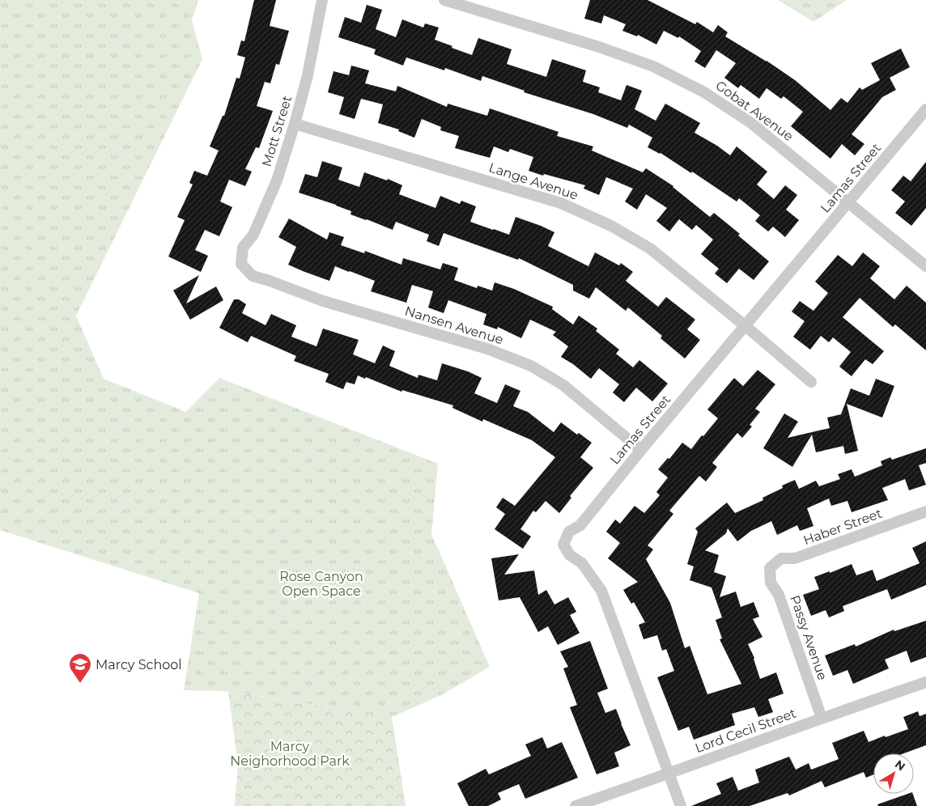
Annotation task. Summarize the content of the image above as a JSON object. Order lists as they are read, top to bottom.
{
  "streets": {
    "street": [
      "Gobat Avenue",
      "Mott Street",
      "Lamas Street",
      "Lange Avenue",
      "Nansen Avenue",
      "Haber Street",
      "Passy Avenue",
      "Lord Cecil Street"
    ]
  },
  "crossings": [
    ["Gobat Avenue", "Lamas Street"],
    ["Mott Street", "Lange Avenue"],
    ["Mott Street", "Nansen Avenue"],
    ["Lamas Street", "Lange Avenue"],
    ["Lamas Street", "Nansen Avenue"],
    ["Lamas Street", "Lord Cecil Street"],
    ["Haber Street", "Passy Avenue"],
    ["Passy Avenue", "Lord Cecil Street"]
  ],
  "parks": ["Rose Canyon Open Space", "Marcy Neighorhood Park"],
  "places": {
    "school or university": ["Marcy School"]
  },
  "north": "top right"
}
